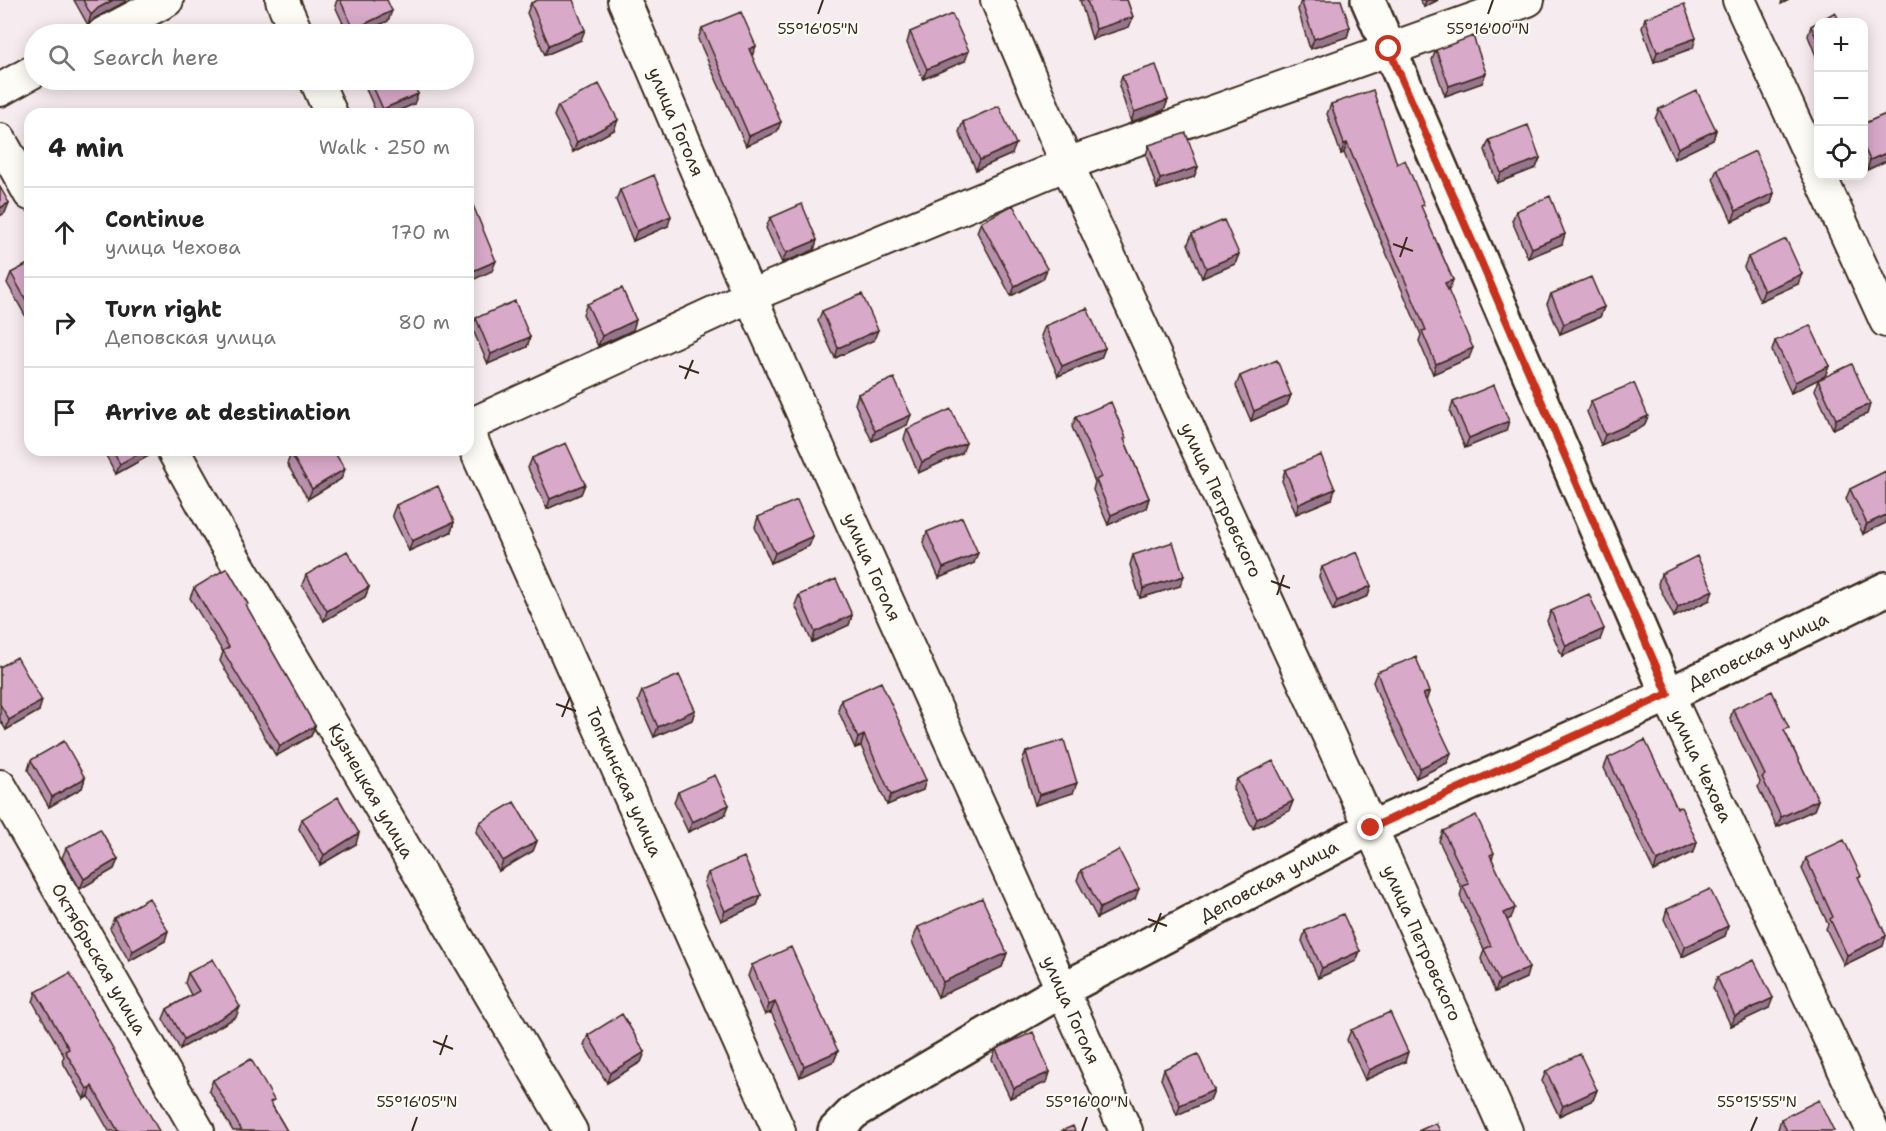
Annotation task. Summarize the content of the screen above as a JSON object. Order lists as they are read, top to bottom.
{
  "streets": {
    "street": [
      "улица Гоголя",
      "улица Петровского",
      "Деповская улица",
      "улица Чехова",
      "Топкинская улица",
      "Кузнецкая улица",
      "Октябрьская улица"
    ]
  },
  "crossings": [
    ["улица Гоголя", "Деповская улица"],
    ["улица Петровского", "Деповская улица"],
    ["Деповская улица", "улица Чехова"]
  ],
  "page": {
    "map_buttons": ["+", "−"],
    "search": "Search here",
    "heading": ["4 min", "Walk · 250 m"],
    "list": [
      ["Continue", "улица Чехова", "170 m"],
      ["Turn right", "Деповская улица", "80 m"],
      "Arrive at destination"
    ]
  },
  "coordinates": ["55°16'05\"N", "55°16'00\"N", "55°15'55\"N"]
}
